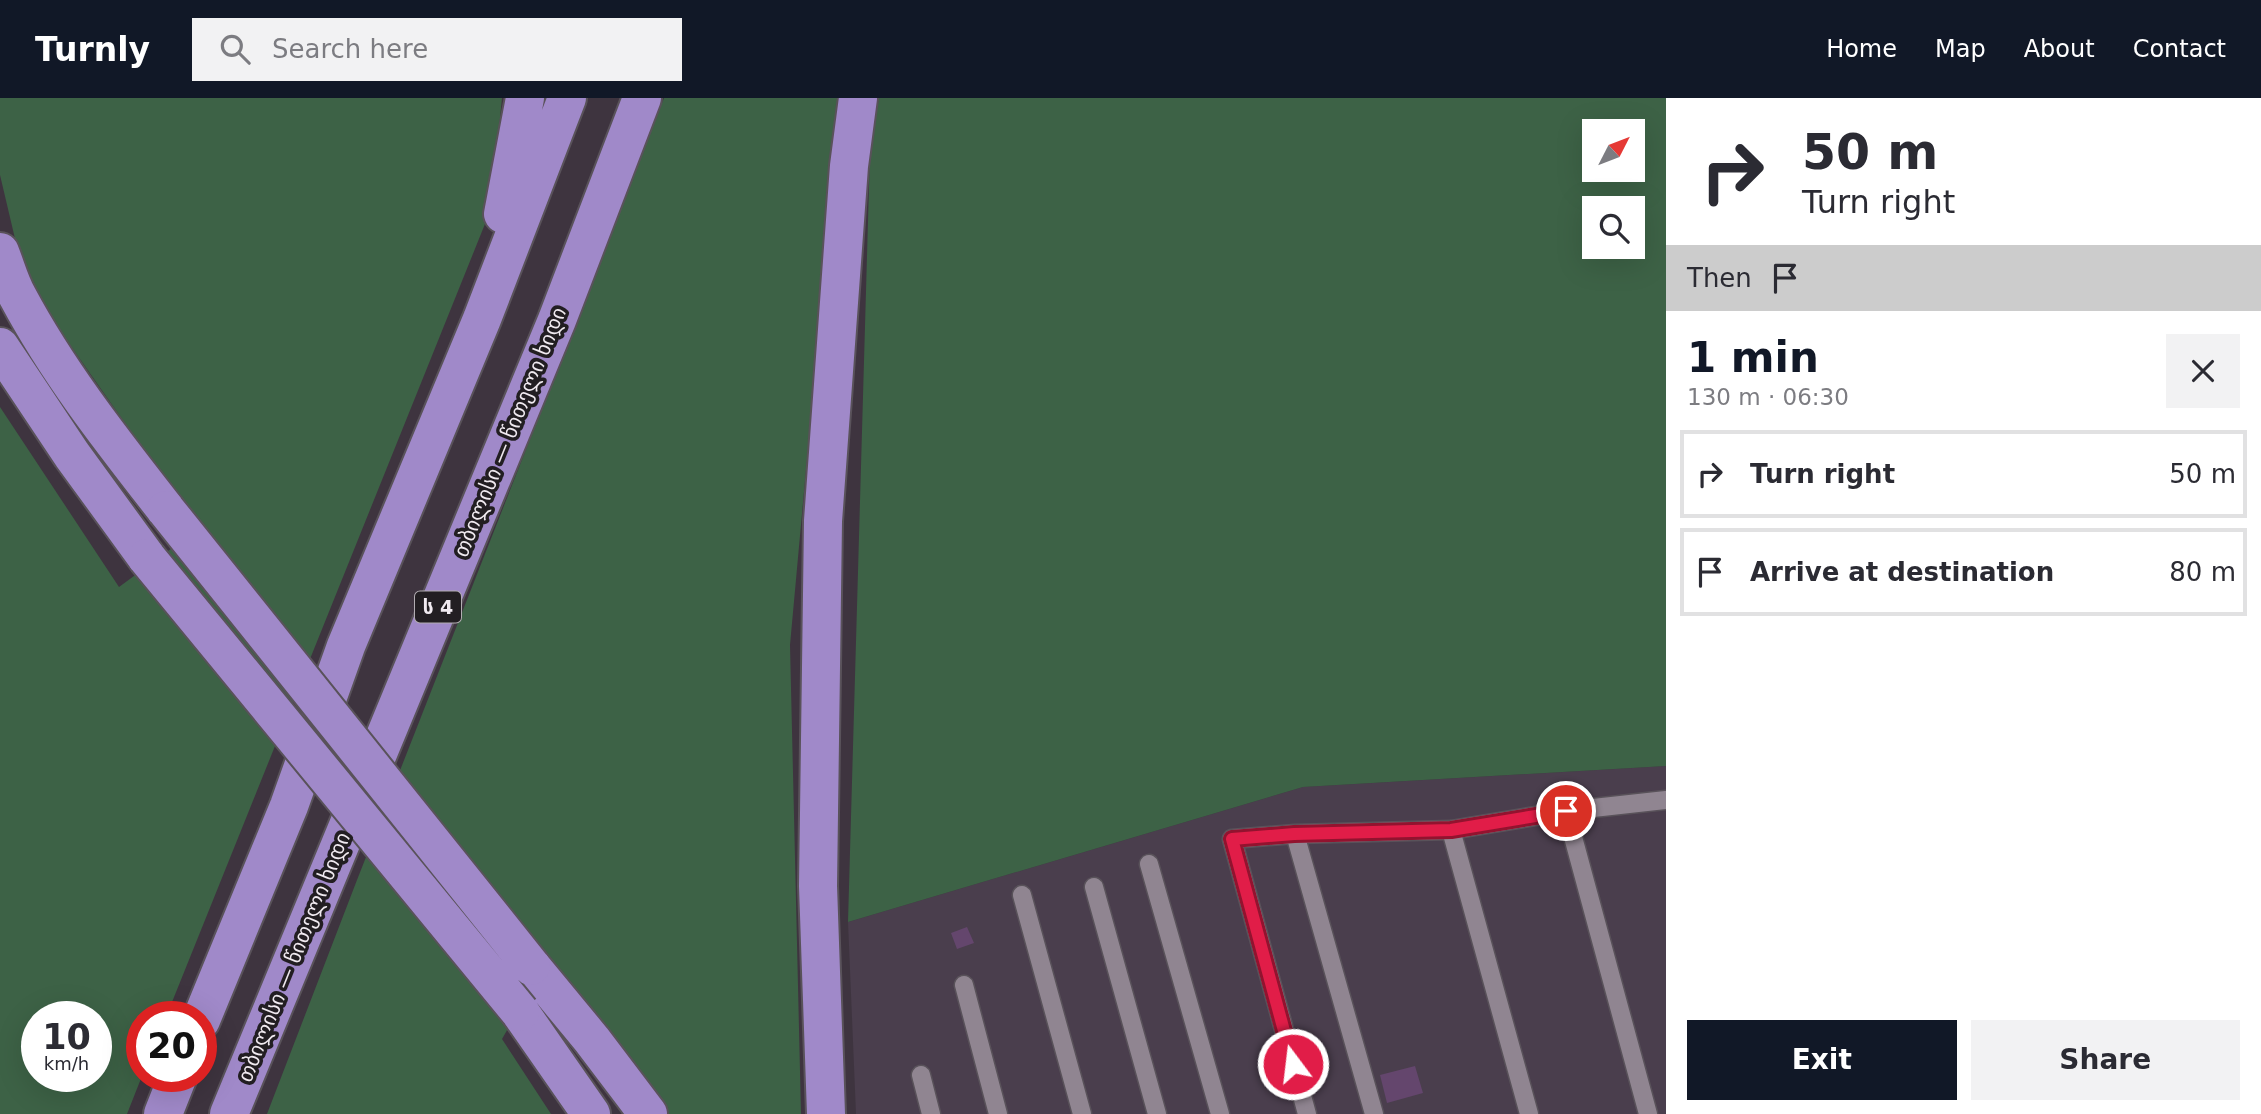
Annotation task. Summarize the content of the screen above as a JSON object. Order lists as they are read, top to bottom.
{
  "streets": {
    "highway": ["თბილისი — წითელი ხიდი", "ს 4"]
  },
  "north": "top right",
  "page": {
    "header": "Turnly",
    "search": "Search here",
    "nav": [
      "Home",
      "Map",
      "About",
      "Contact"
    ],
    "turn": ["50 m", "Turn right"],
    "then": "Then",
    "heading": ["1 min", "130 m · 06:30"],
    "list": [
      {
        "name": "Turn right",
        "value": "50 m"
      },
      {
        "name": "Arrive at destination",
        "value": "80 m"
      }
    ],
    "speed": "10 km/h",
    "limit": "20",
    "buttons": ["Exit", "Share"]
  }
}
